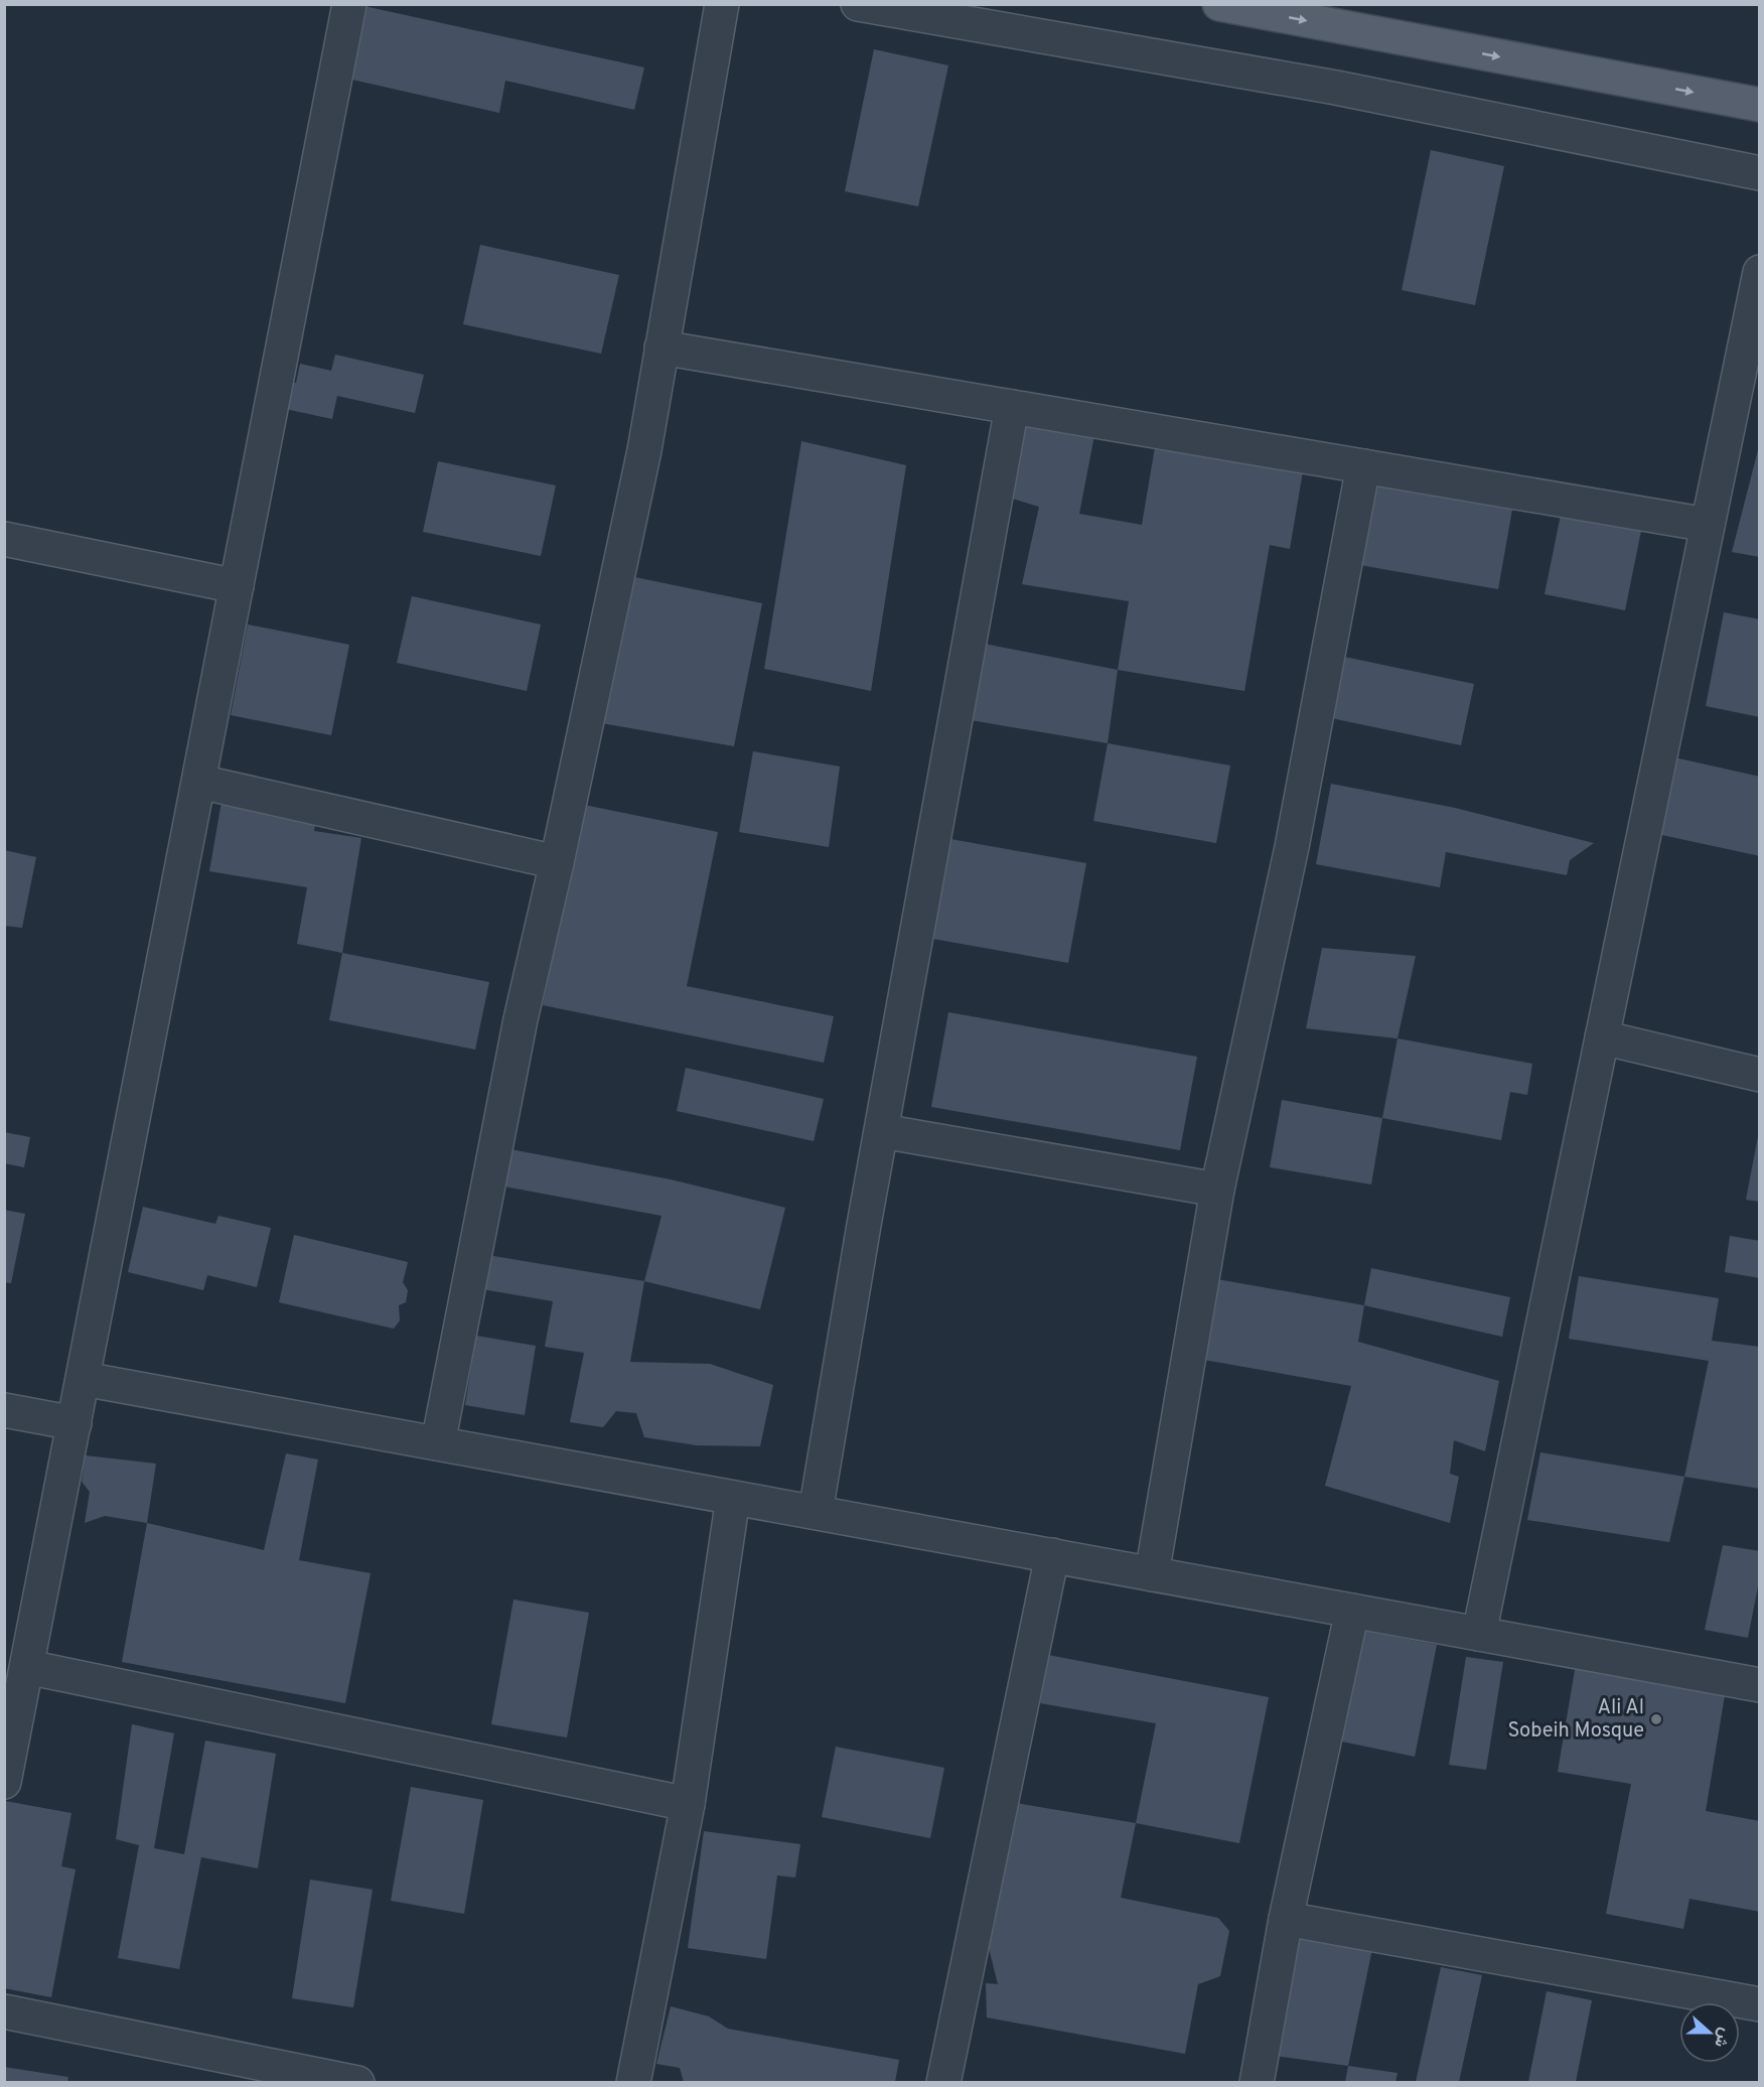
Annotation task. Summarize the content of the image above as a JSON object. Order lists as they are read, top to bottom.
{
  "places": ["Ali Al Sobeih Mosque"],
  "north": "right"
}
